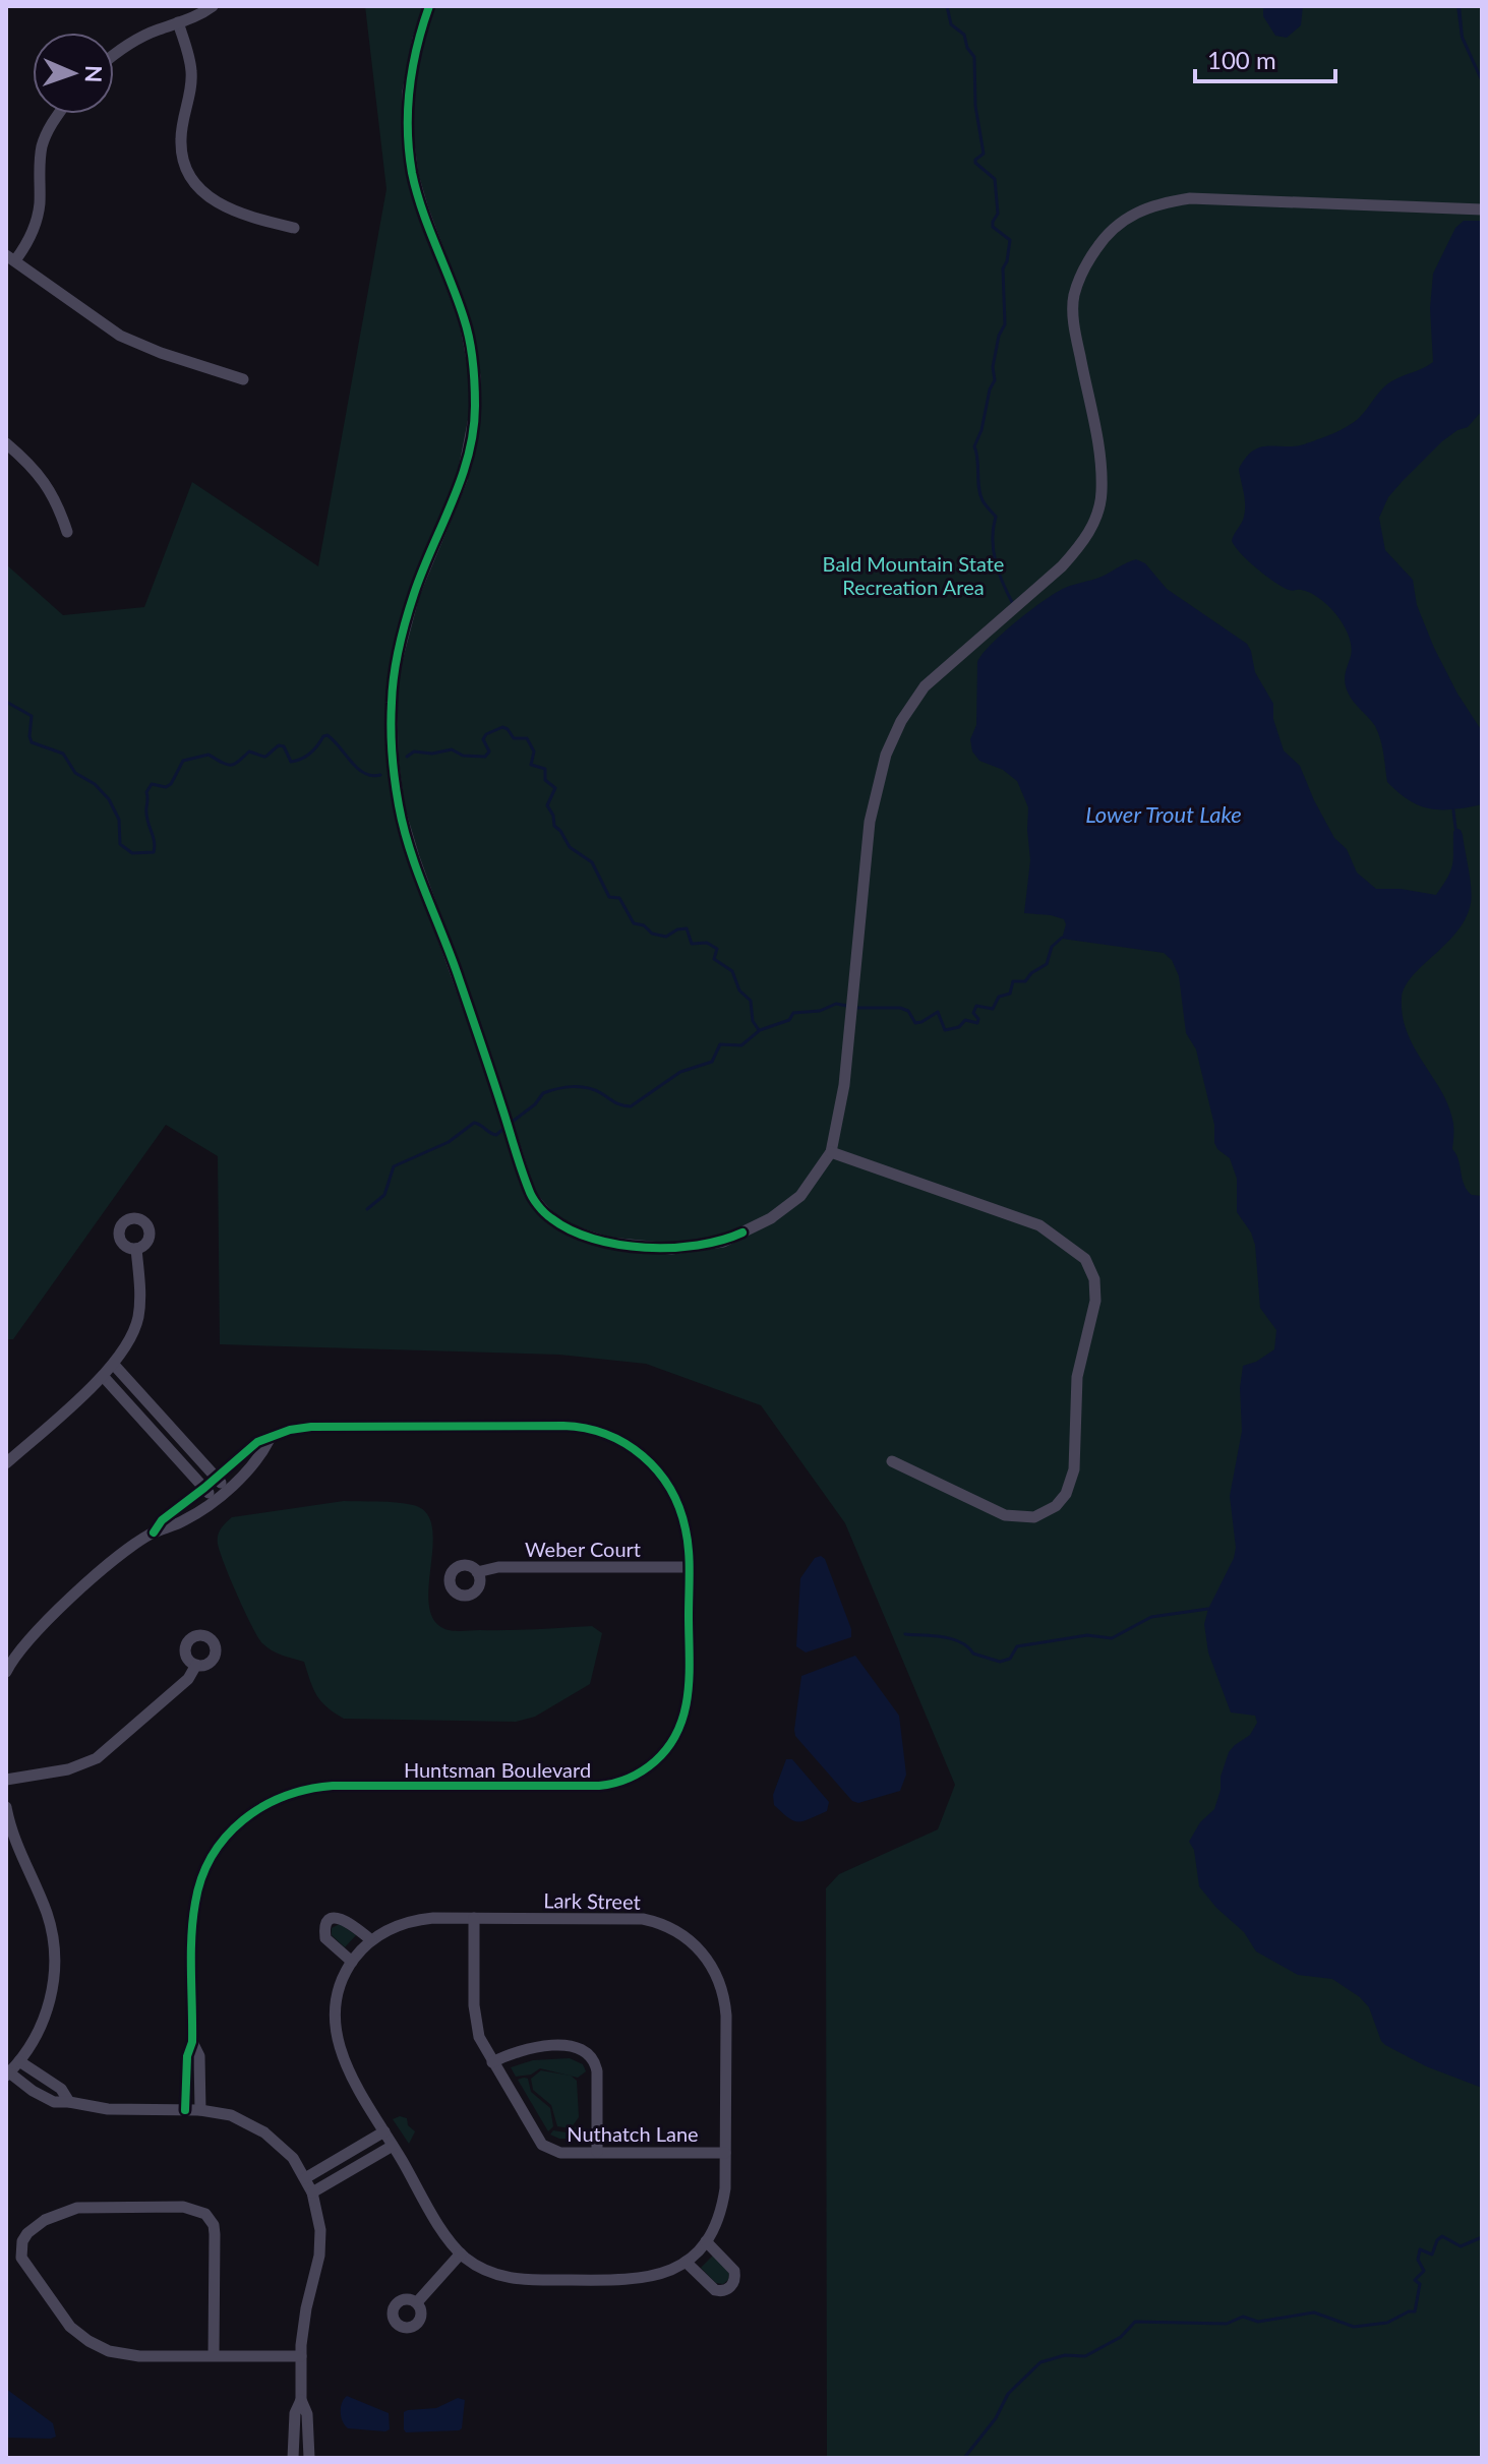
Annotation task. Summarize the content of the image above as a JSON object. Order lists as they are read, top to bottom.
{
  "streets": {
    "street": [
      "Weber Court",
      "Huntsman Boulevard",
      "Lark Street",
      "Nuthatch Lane"
    ]
  },
  "crossings": [
    ["Weber Court", "Huntsman Boulevard"],
    ["Lark Street", "Nuthatch Lane"]
  ],
  "water": ["Lower Trout Lake"],
  "parks": ["Bald Mountain State Recreation Area"],
  "scale_bar": "100 m",
  "north": "right"
}
